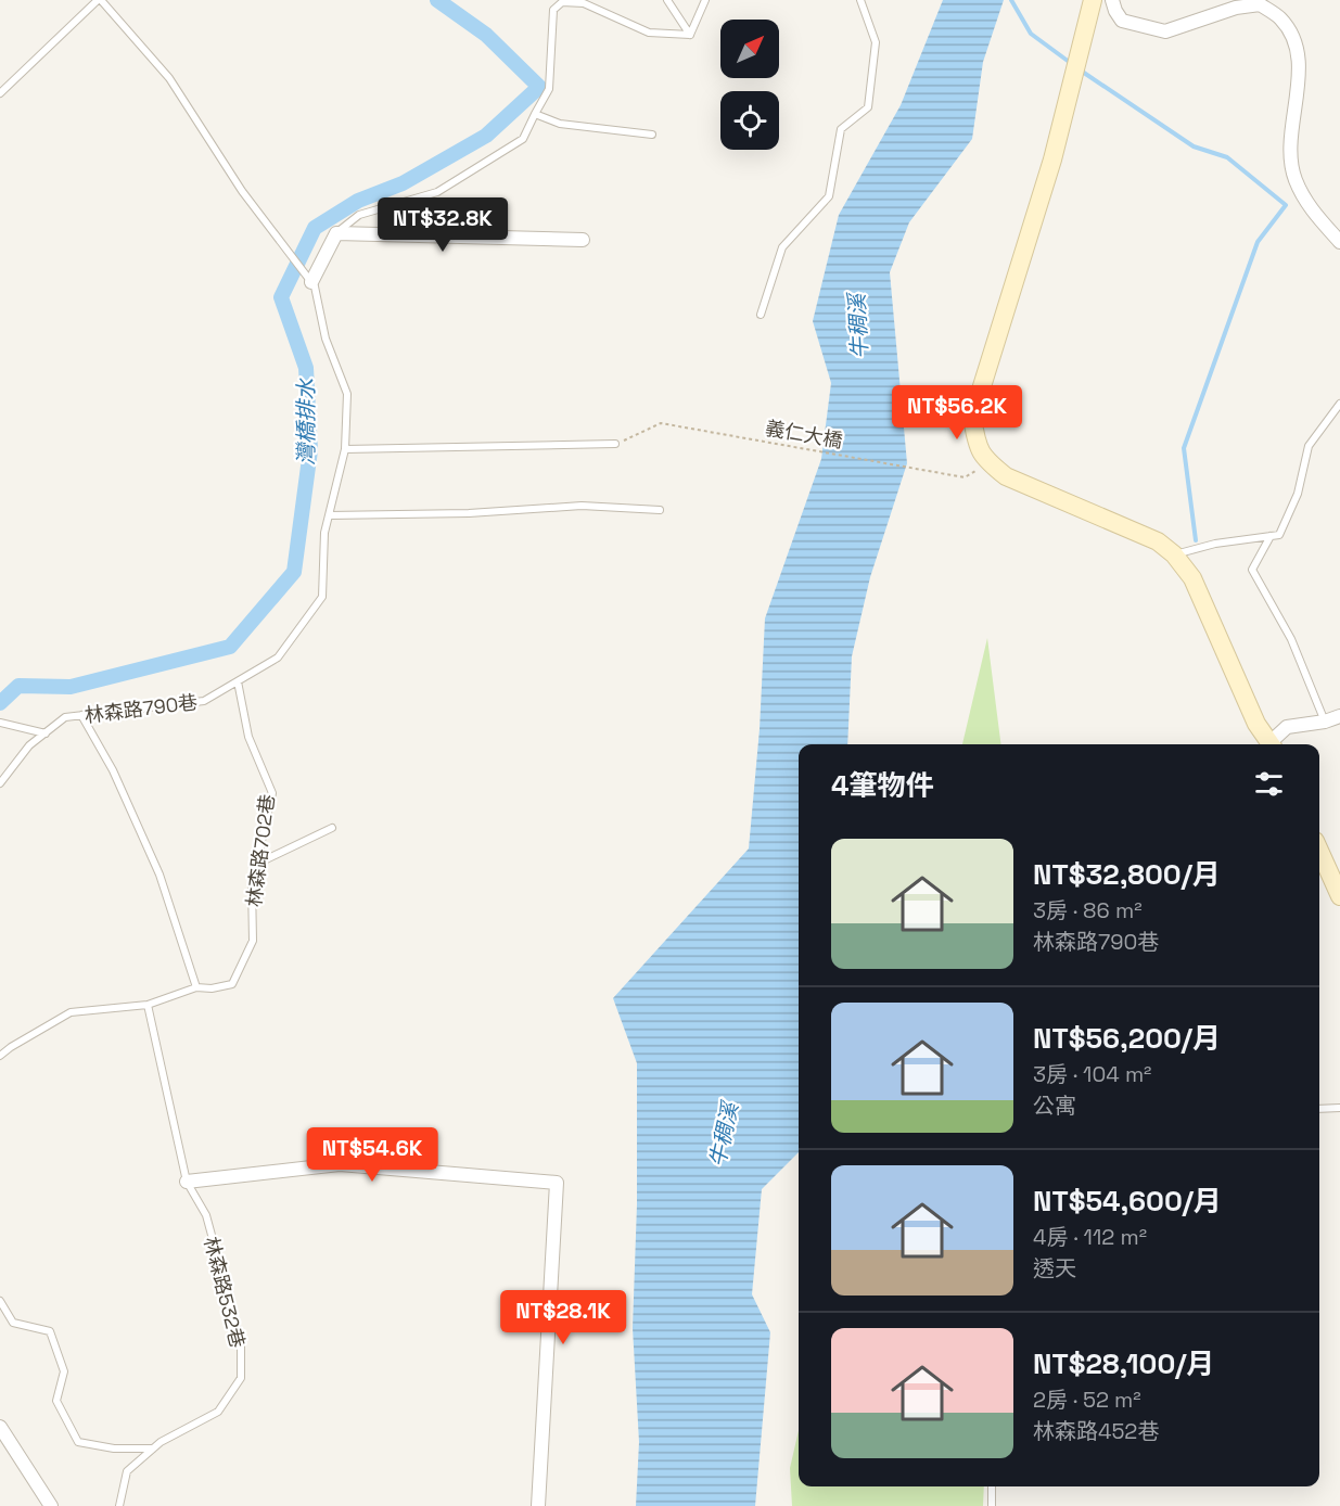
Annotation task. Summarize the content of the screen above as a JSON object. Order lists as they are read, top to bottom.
{
  "streets": {
    "lane": ["林森路790巷", "林森路702巷", "林森路532巷"],
    "path": ["義仁大橋"]
  },
  "crossings": [
    ["林森路790巷", "林森路702巷"]
  ],
  "water": ["牛稠溪", "灣橋排水"],
  "north": "top right",
  "page": {
    "price": [
      "NT$32.8K",
      "NT$56.2K",
      "NT$54.6K",
      "NT$28.1K"
    ],
    "heading": "4筆物件",
    "list": [
      {
        "name": "NT$32,800/月",
        "note": "3房 · 86 m² · 林森路790巷"
      },
      {
        "name": "NT$56,200/月",
        "note": "3房 · 104 m² · 公寓"
      },
      {
        "name": "NT$54,600/月",
        "note": "4房 · 112 m² · 透天"
      },
      {
        "name": "NT$28,100/月",
        "note": "2房 · 52 m² · 林森路452巷"
      }
    ]
  }
}
